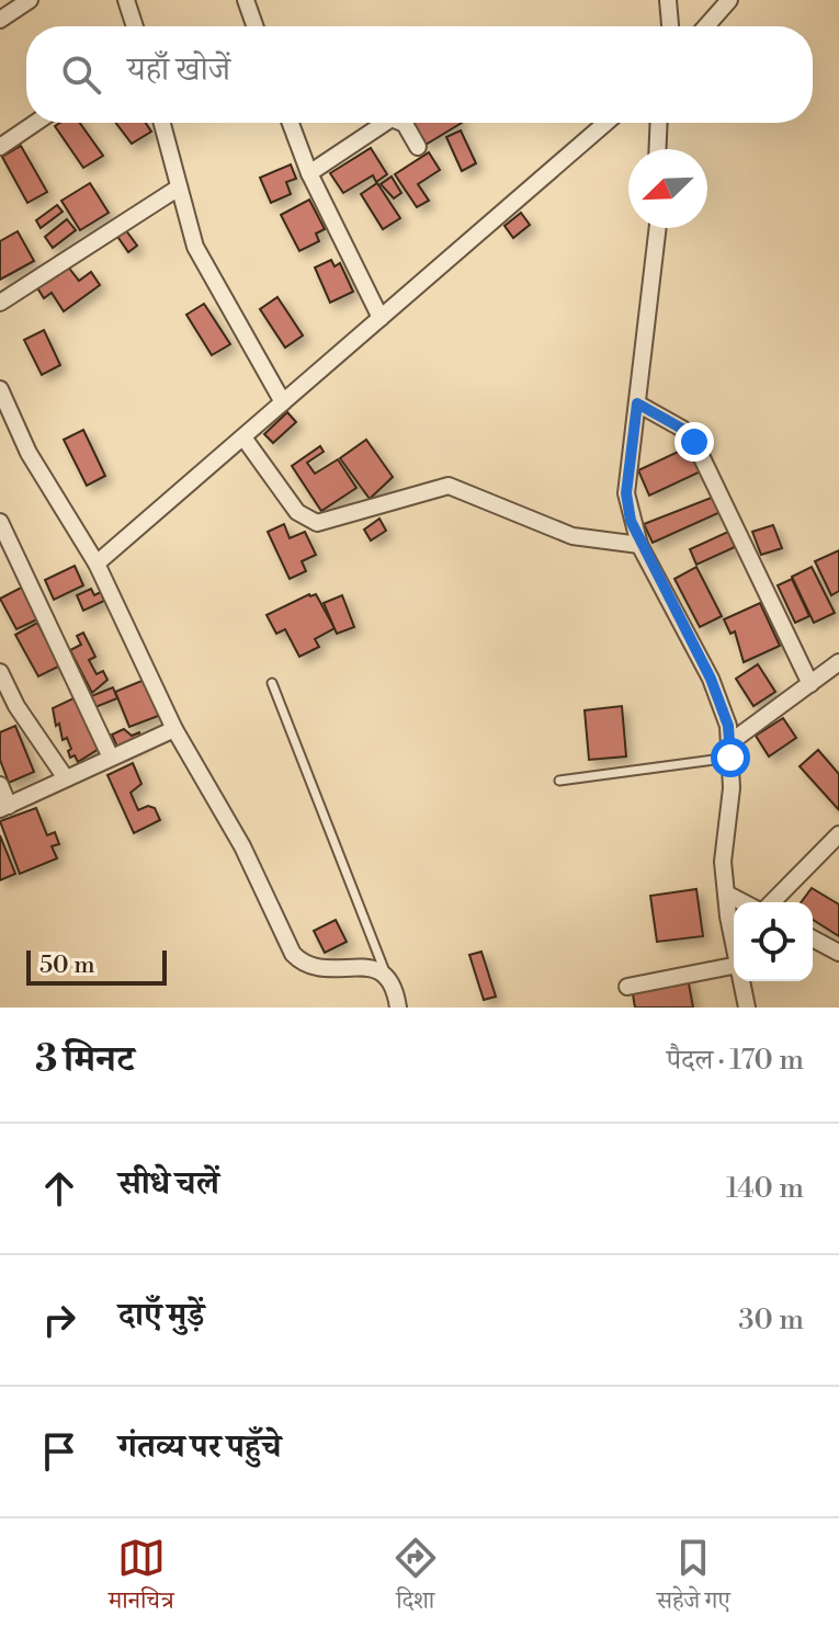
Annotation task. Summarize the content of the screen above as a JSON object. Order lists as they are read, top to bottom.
{
  "scale_bar": "50 m",
  "north": "bottom left",
  "page": {
    "search": "यहाँ खोजें",
    "scale": "50 m",
    "heading": ["3 मिनट", "पैदल · 170 m"],
    "list": [
      ["सीधे चलें", "140 m"],
      ["दाएँ मुड़ें", "30 m"],
      "गंतव्य पर पहुँचे"
    ],
    "nav": ["मानचित्र", "दिशा", "सहेजे गए"]
  }
}
